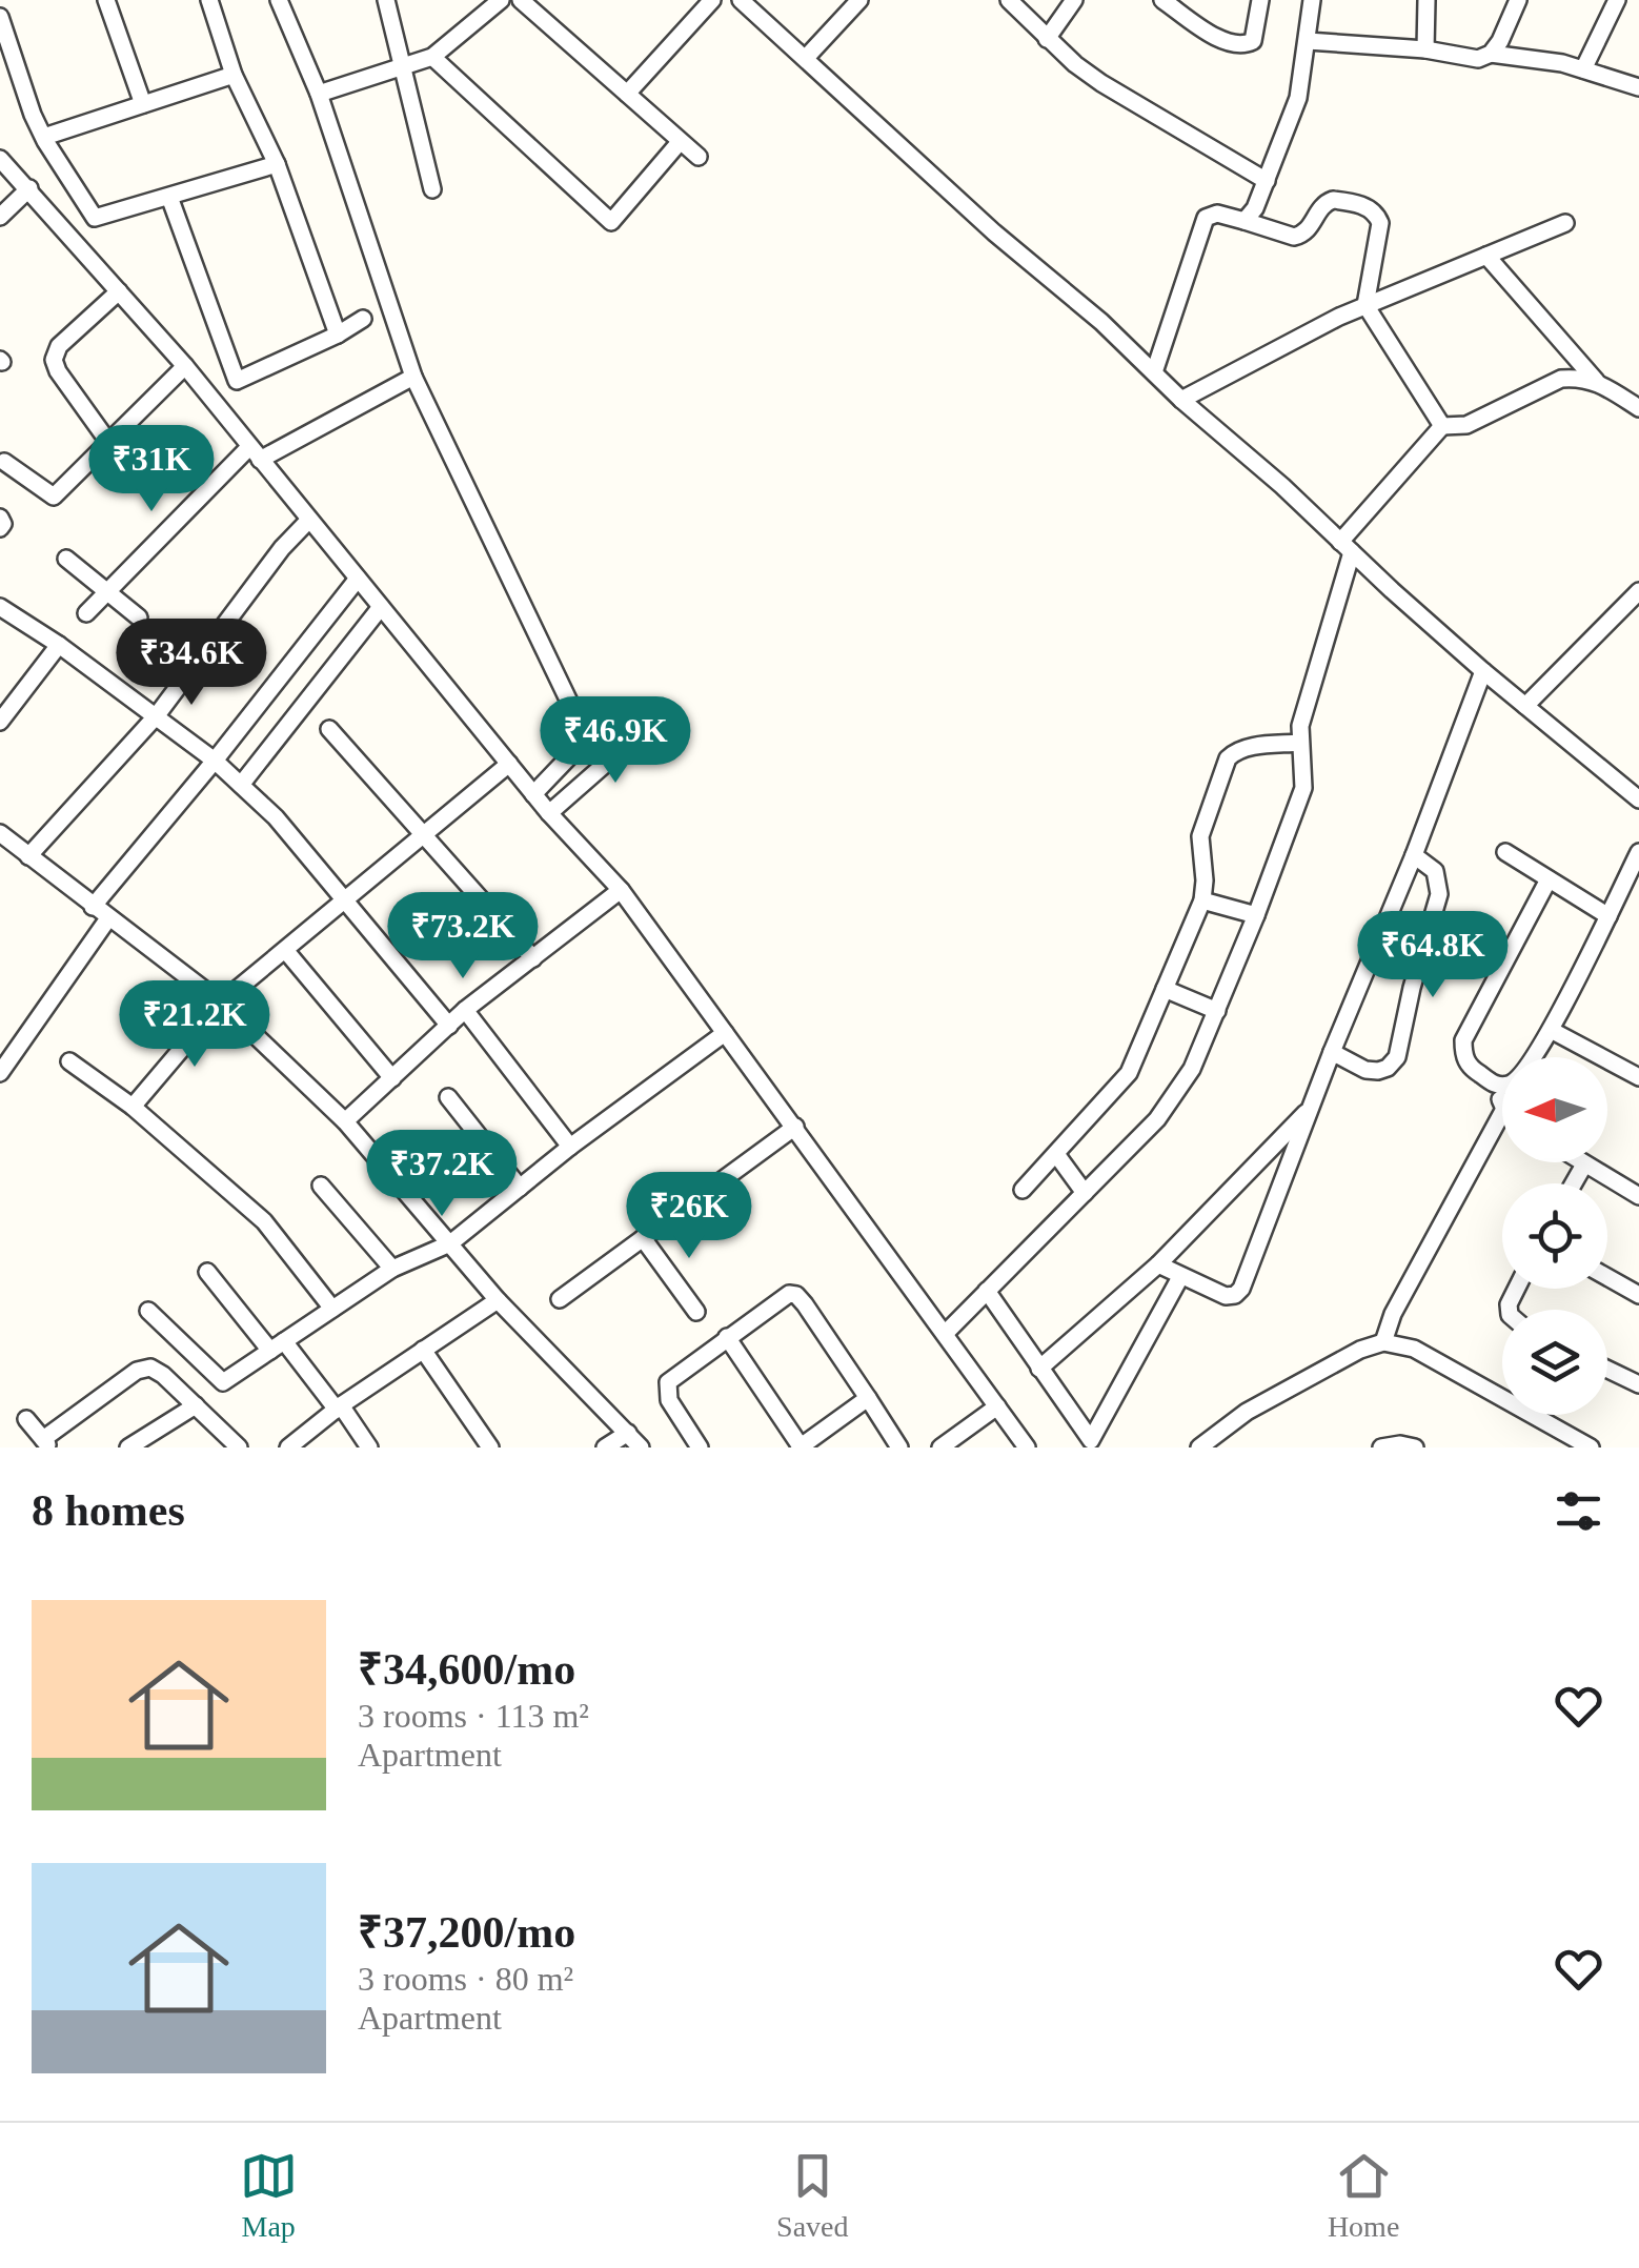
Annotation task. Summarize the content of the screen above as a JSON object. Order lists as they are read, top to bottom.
{
  "north": "left",
  "page": {
    "price": [
      "₹31K",
      "₹34.6K",
      "₹46.9K",
      "₹73.2K",
      "₹64.8K",
      "₹21.2K",
      "₹37.2K",
      "₹26K"
    ],
    "heading": "8 homes",
    "list": [
      {
        "name": "₹34,600/mo",
        "note": "3 rooms · 113 m² · Apartment"
      },
      {
        "name": "₹37,200/mo",
        "note": "3 rooms · 80 m² · Apartment"
      }
    ],
    "tabs": ["Map", "Saved", "Home"]
  }
}
